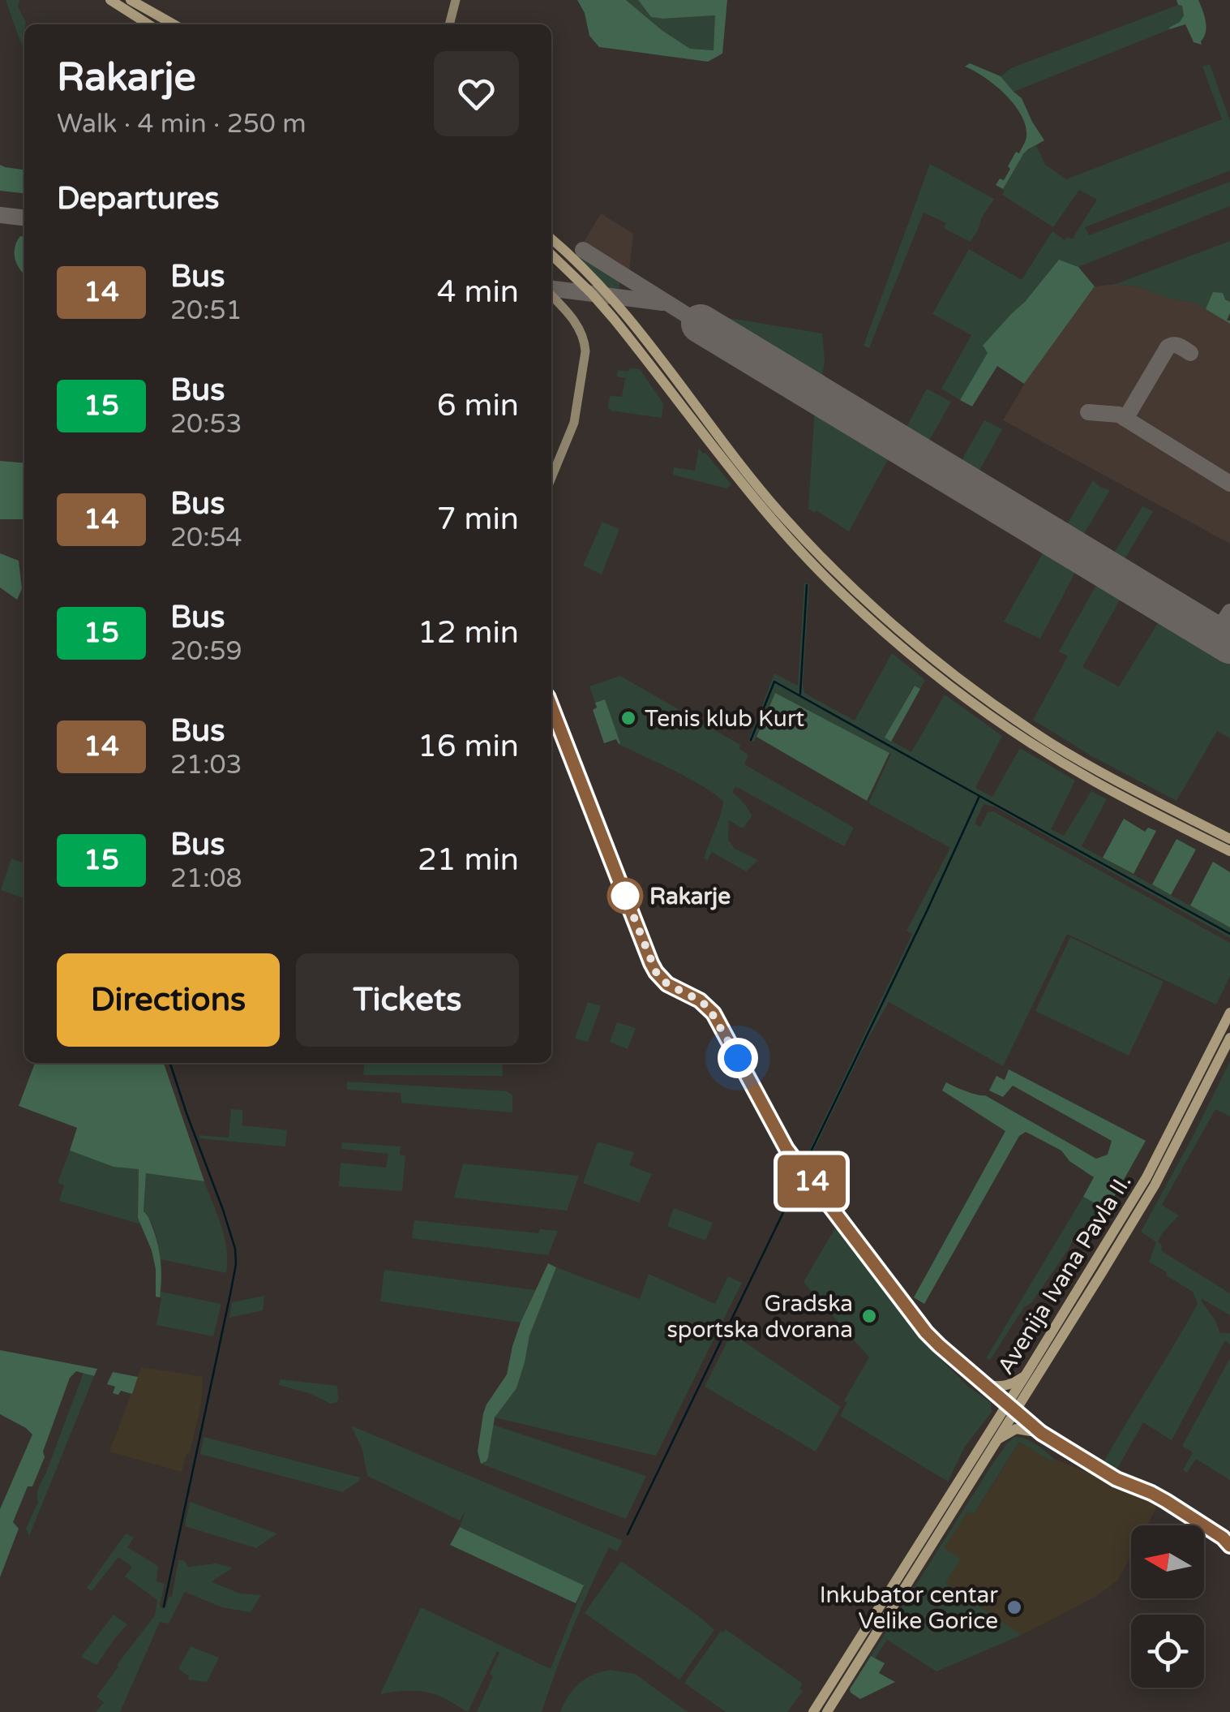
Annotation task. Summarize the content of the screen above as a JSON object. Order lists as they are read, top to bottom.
{
  "streets": {
    "main road": ["Avenija Ivana Pavla II."]
  },
  "places": [
    "Tenis klub Kurt",
    "Rakarje",
    "Gradska sportska dvorana",
    "Inkubator centar Velike Gorice"
  ],
  "lines": ["bus line 14"],
  "north": "left",
  "page": {
    "on_map": "14",
    "heading": [
      ["Rakarje", "Walk · 4 min · 250 m"],
      "Departures"
    ],
    "list": [
      {
        "mark": "14",
        "name": "Bus",
        "note": "20:51",
        "value": "4 min"
      },
      {
        "mark": "15",
        "name": "Bus",
        "note": "20:53",
        "value": "6 min"
      },
      {
        "mark": "14",
        "name": "Bus",
        "note": "20:54",
        "value": "7 min"
      },
      {
        "mark": "15",
        "name": "Bus",
        "note": "20:59",
        "value": "12 min"
      },
      {
        "mark": "14",
        "name": "Bus",
        "note": "21:03",
        "value": "16 min"
      },
      {
        "mark": "15",
        "name": "Bus",
        "note": "21:08",
        "value": "21 min"
      }
    ],
    "buttons": ["Directions", "Tickets"]
  }
}
